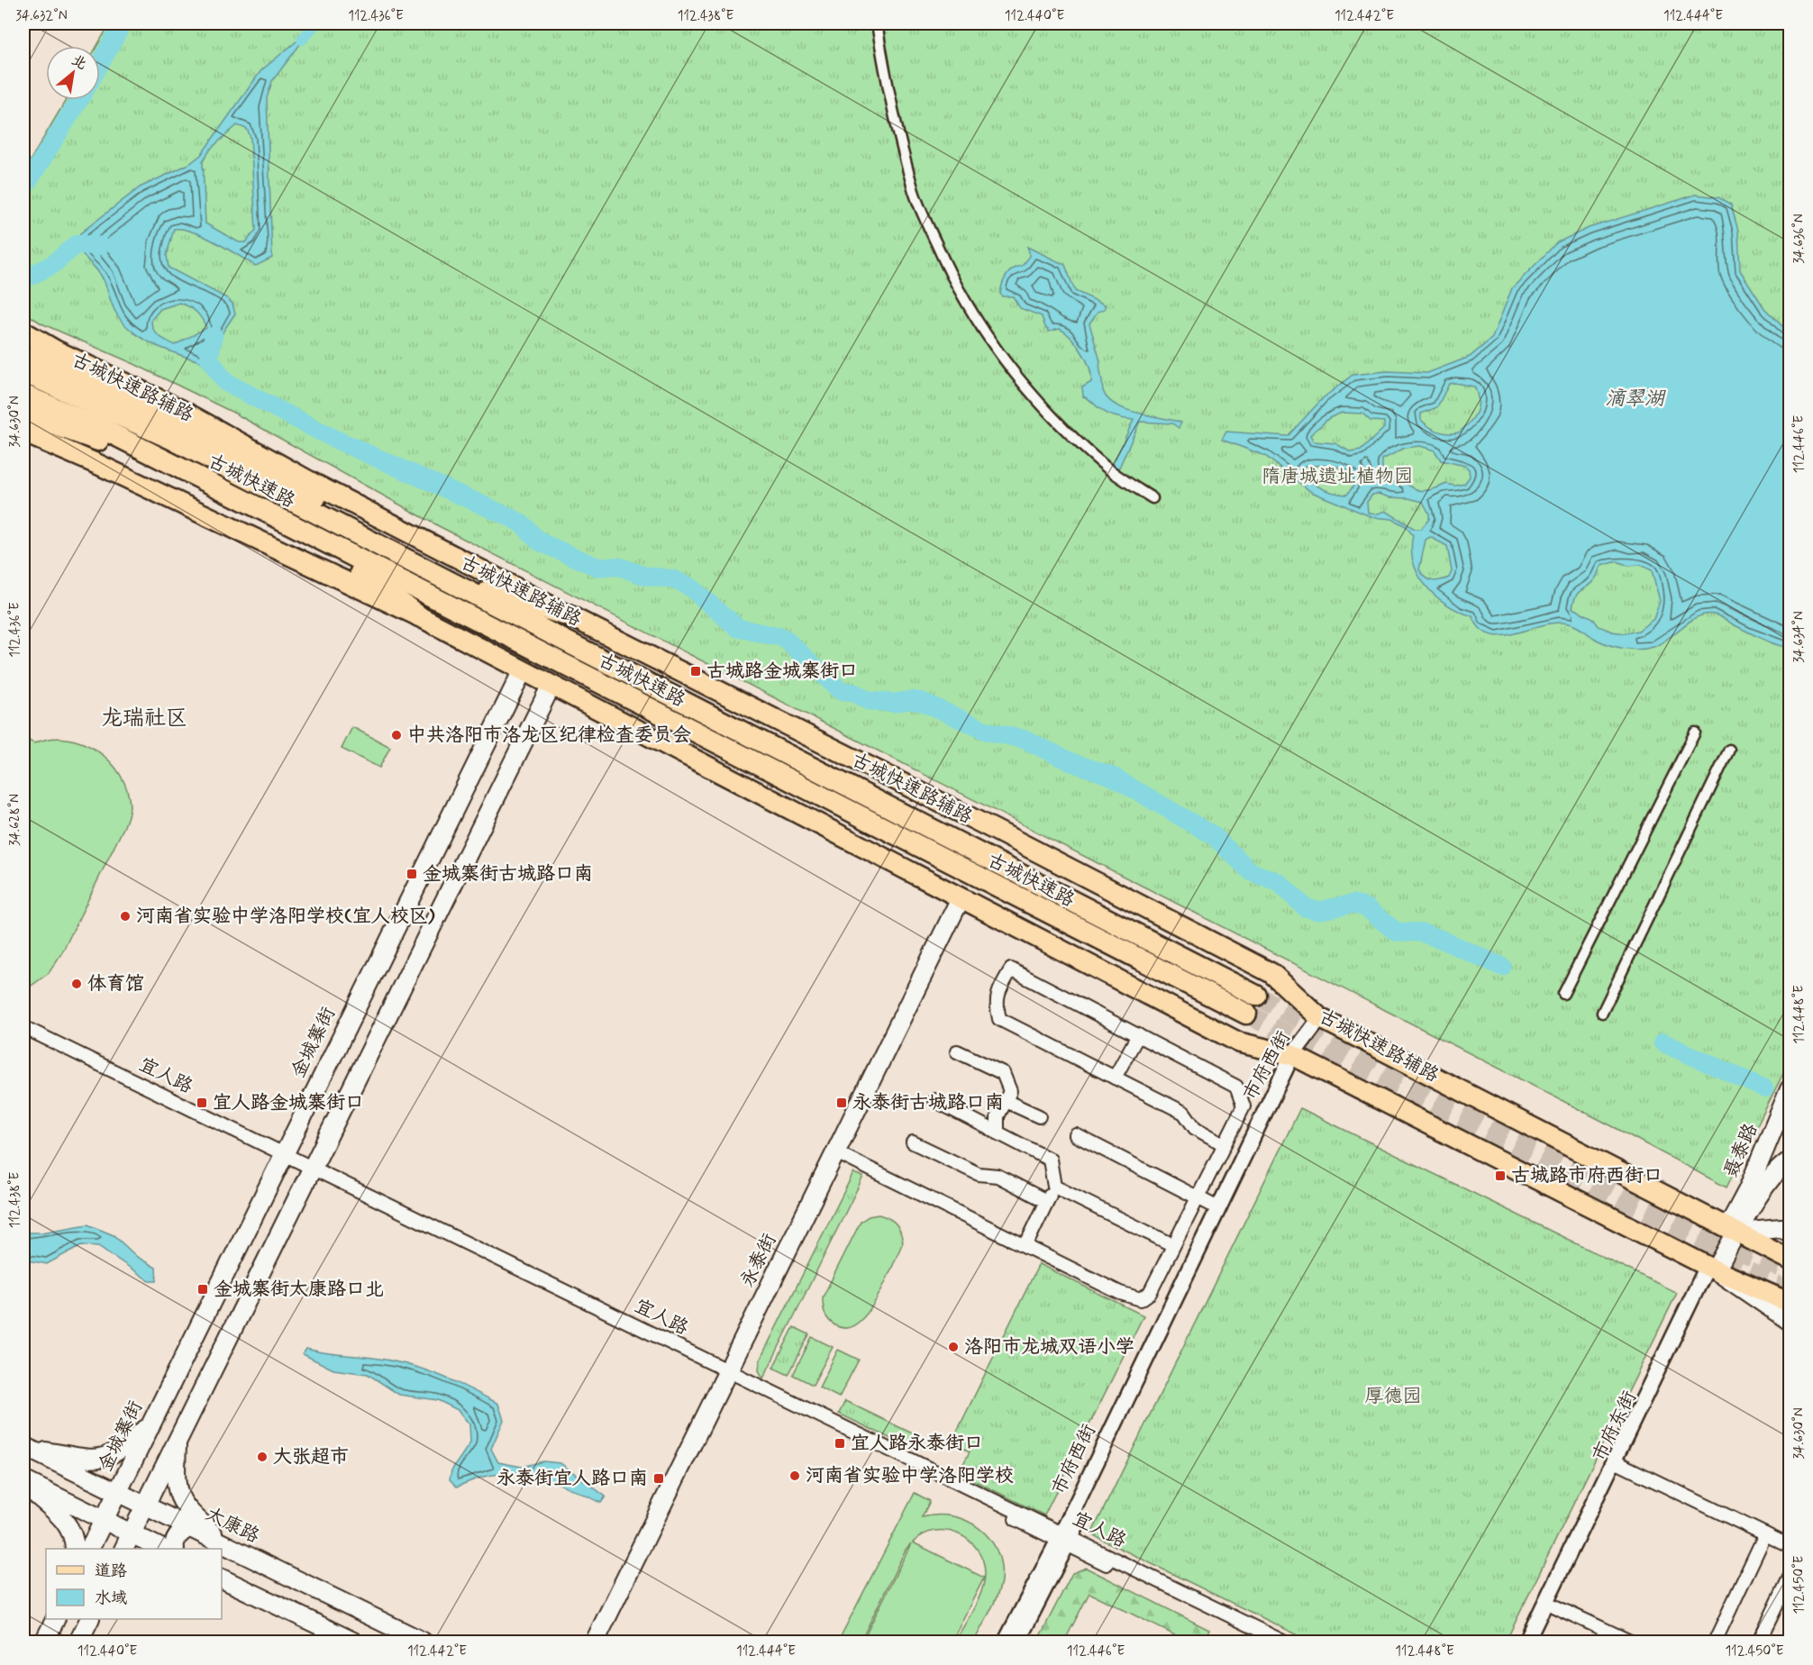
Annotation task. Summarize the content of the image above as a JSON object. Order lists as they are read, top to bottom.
{
  "streets": {
    "highway": ["古城快速路"],
    "main road": [
      "古城快速路辅路",
      "金城寨街",
      "聂泰路",
      "永泰街",
      "市府东街",
      "太康路"
    ],
    "street": ["市府西街", "宜人路"]
  },
  "crossings": [
    ["古城快速路辅路", "市府西街"],
    ["古城快速路辅路", "聂泰路"],
    ["古城快速路辅路", "市府东街"],
    ["金城寨街", "宜人路"],
    ["金城寨街", "太康路"],
    ["市府西街", "宜人路"],
    ["宜人路", "永泰街"],
    ["聂泰路", "市府东街"]
  ],
  "districts": ["龙瑞社区"],
  "water": ["滴翠湖"],
  "parks": ["隋唐城遗址植物园", "厚德园"],
  "places": {
    "transit": [
      "古城路金城寨街口",
      "金城寨街古城路口南",
      "宜人路金城寨街口",
      "永泰街古城路口南",
      "古城路市府西街口",
      "金城寨街太康路口北",
      "宜人路永泰街口",
      "永泰街宜人路口南"
    ],
    "other": [
      "中共洛阳市洛龙区纪律检查委员会",
      "河南省实验中学洛阳学校(宜人校区)",
      "体育馆",
      "洛阳市龙城双语小学",
      "大张超市",
      "河南省实验中学洛阳学校"
    ]
  },
  "legend": ["道路", "水域"],
  "north": "top right",
  "coordinates": [
    "34.632°N",
    "112.436°E",
    "112.438°E",
    "112.440°E",
    "112.442°E",
    "112.444°E",
    "34.636°N",
    "34.630°N",
    "112.446°E",
    "34.634°N",
    "34.628°N",
    "112.448°E",
    "112.450°E"
  ]
}
